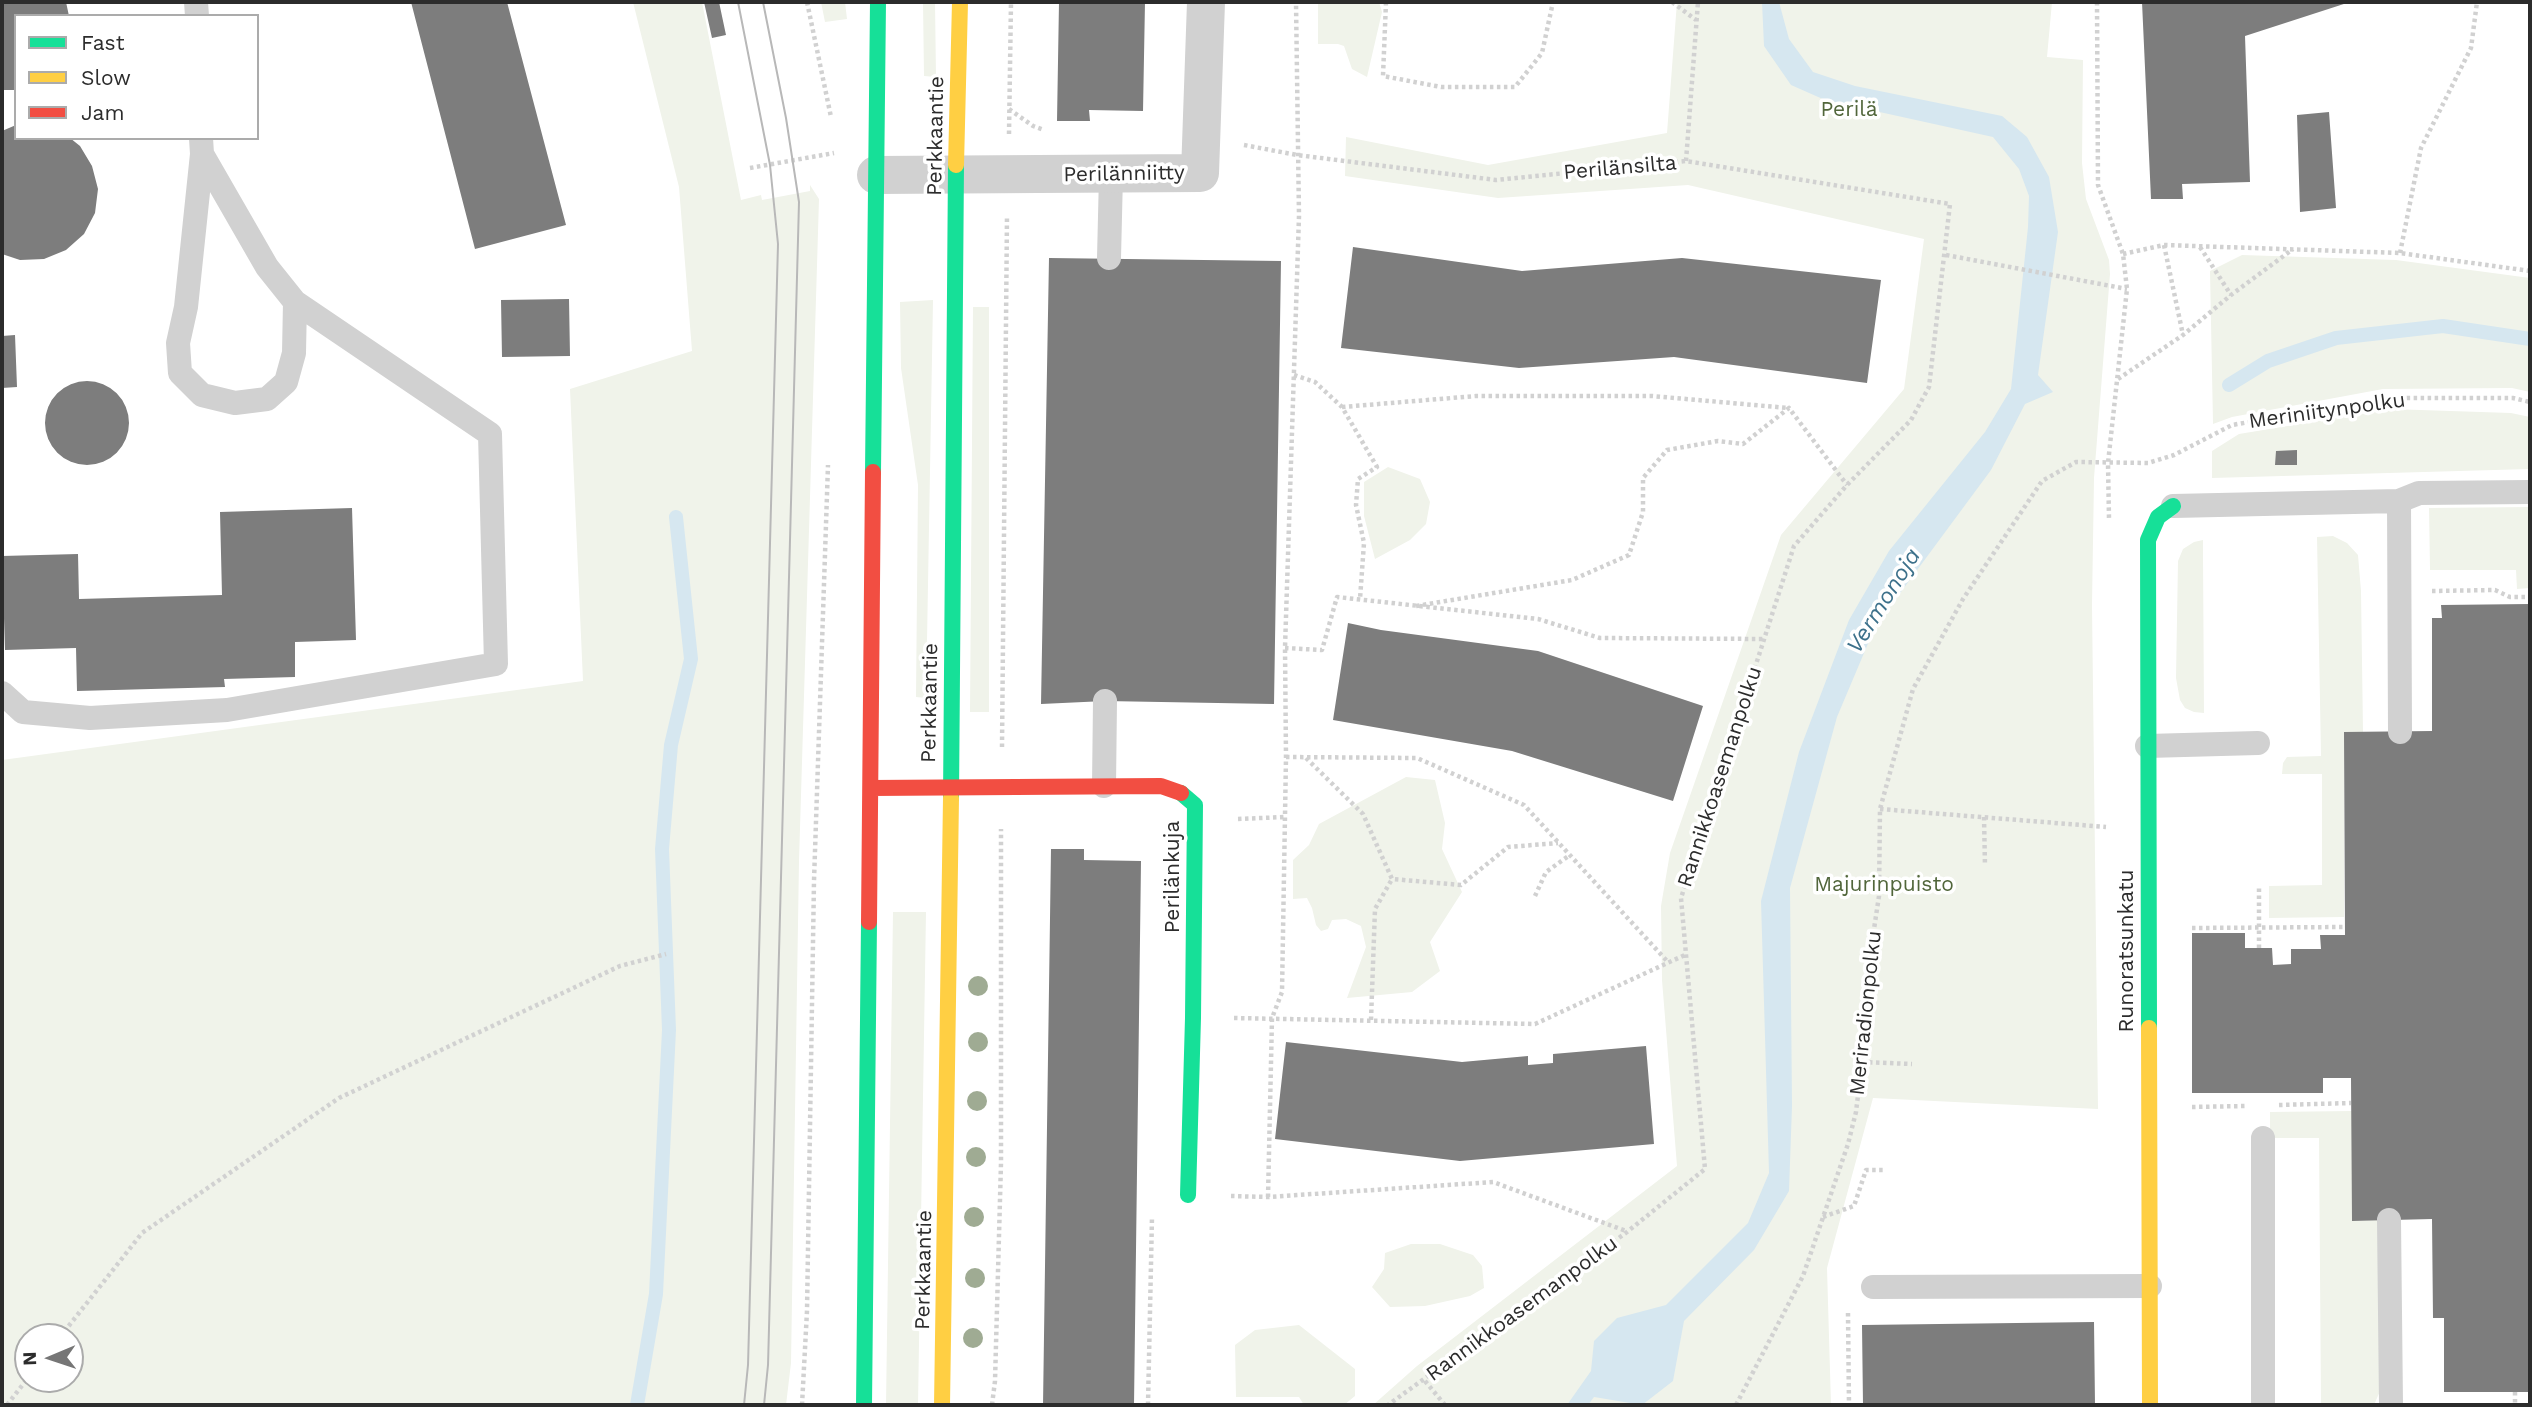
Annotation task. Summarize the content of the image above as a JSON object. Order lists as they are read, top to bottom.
{
  "streets": {
    "main road": ["Perkkaantie", "Perilänkuja", "Runoratsunkatu"],
    "street": ["Perilänniitty"],
    "path": [
      "Perilänsilta",
      "Meriniitynpolku",
      "Rannikkoasemanpolku",
      "Meriradionpolku"
    ]
  },
  "crossings": [
    ["Perkkaantie", "Perilänniitty"],
    ["Perkkaantie", "Perilänkuja"],
    ["Perilänsilta", "Perilänniitty"],
    ["Perilänsilta", "Rannikkoasemanpolku"],
    ["Meriniitynpolku", "Meriradionpolku"]
  ],
  "water": ["Vermonoja"],
  "parks": ["Perilä", "Majurinpuisto"],
  "legend": ["Fast", "Slow", "Jam"],
  "north": "left"
}
